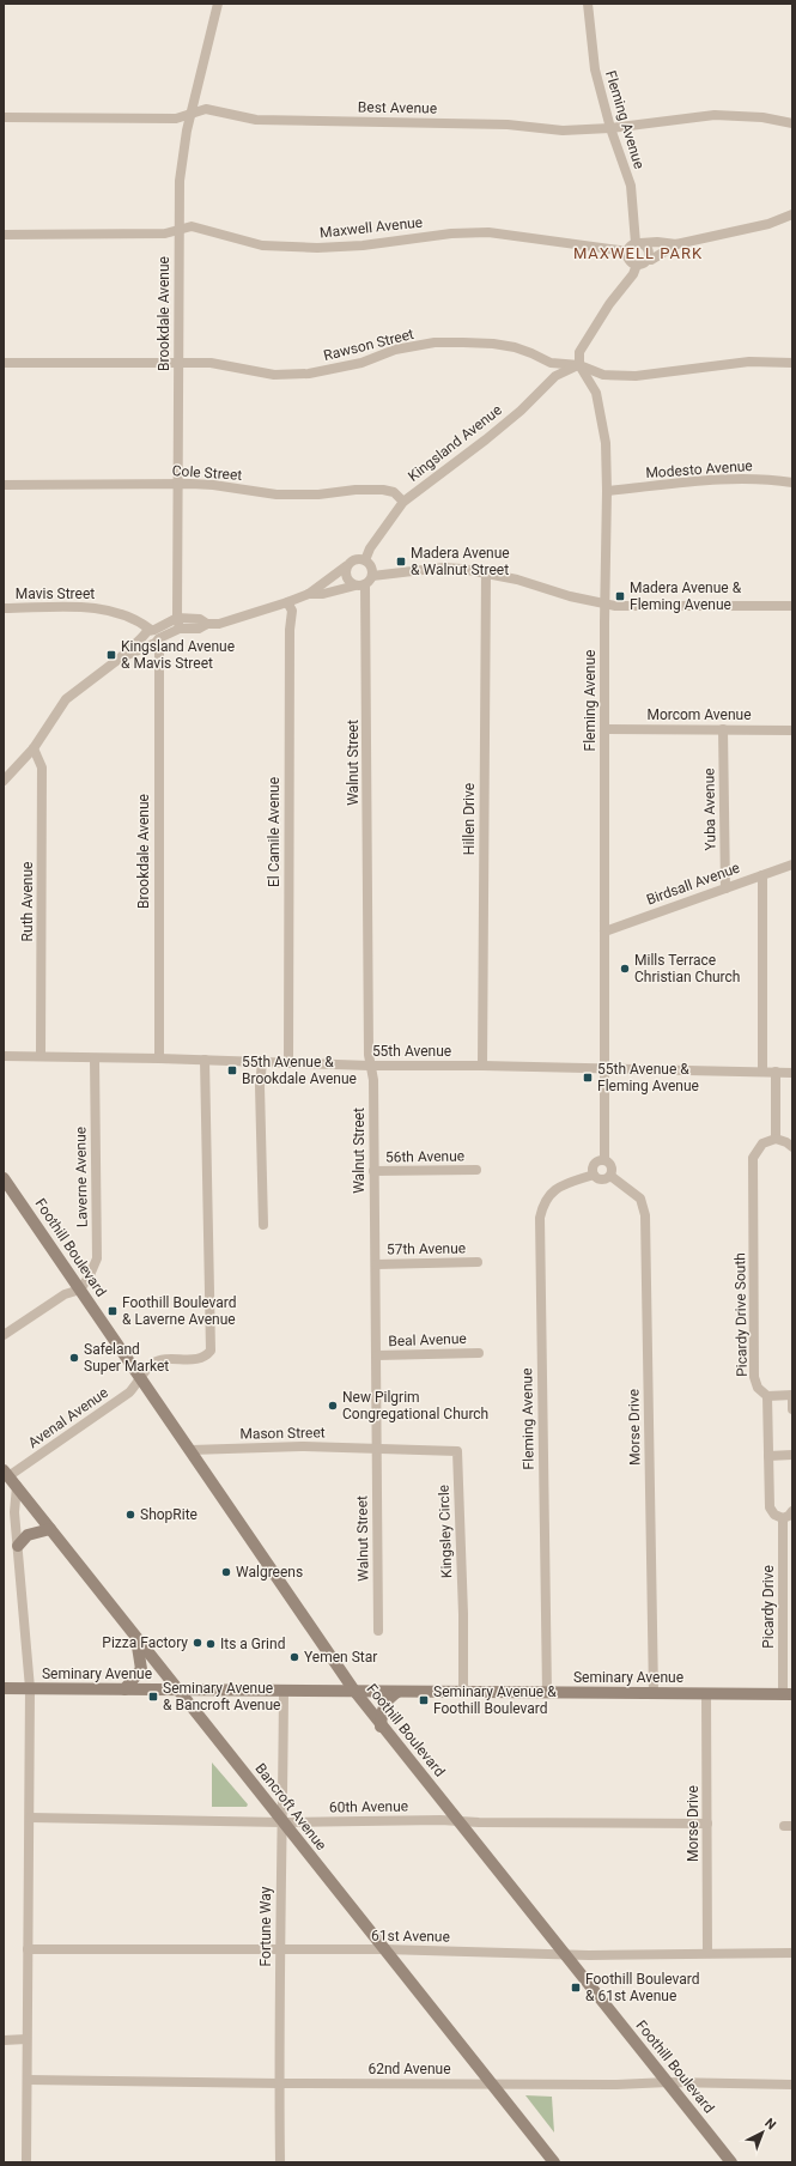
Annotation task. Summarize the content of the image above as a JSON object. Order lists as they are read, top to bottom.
{
  "streets": {
    "street": [
      "Best Avenue",
      "Fleming Avenue",
      "Maxwell Avenue",
      "Brookdale Avenue",
      "Rawson Street",
      "Kingsland Avenue",
      "Modesto Avenue",
      "Cole Street",
      "Mavis Street",
      "Morcom Avenue",
      "Walnut Street",
      "Yuba Avenue",
      "Hillen Drive",
      "El Camile Avenue",
      "Birdsall Avenue",
      "Ruth Avenue",
      "55th Avenue",
      "56th Avenue",
      "Laverne Avenue",
      "Foothill Boulevard",
      "57th Avenue",
      "Picardy Drive South",
      "Beal Avenue",
      "Avenal Avenue",
      "Morse Drive",
      "Mason Street",
      "Kingsley Circle",
      "Picardy Drive",
      "Seminary Avenue",
      "Bancroft Avenue",
      "60th Avenue",
      "Fortune Way",
      "61st Avenue",
      "62nd Avenue"
    ]
  },
  "crossings": [
    ["Best Avenue", "Fleming Avenue"],
    ["Best Avenue", "Brookdale Avenue"],
    ["Fleming Avenue", "Maxwell Avenue"],
    ["Fleming Avenue", "Rawson Street"],
    ["Fleming Avenue", "Kingsland Avenue"],
    ["Fleming Avenue", "Modesto Avenue"],
    ["Fleming Avenue", "Morcom Avenue"],
    ["Fleming Avenue", "Birdsall Avenue"],
    ["Fleming Avenue", "55th Avenue"],
    ["Fleming Avenue", "Morse Drive"],
    ["Fleming Avenue", "Seminary Avenue"],
    ["Maxwell Avenue", "Brookdale Avenue"],
    ["Brookdale Avenue", "Rawson Street"],
    ["Brookdale Avenue", "Cole Street"],
    ["Brookdale Avenue", "Mavis Street"],
    ["Brookdale Avenue", "55th Avenue"],
    ["Rawson Street", "Kingsland Avenue"],
    ["Kingsland Avenue", "Cole Street"],
    ["Kingsland Avenue", "Walnut Street"],
    ["Morcom Avenue", "Yuba Avenue"],
    ["Walnut Street", "55th Avenue"],
    ["Walnut Street", "56th Avenue"],
    ["Walnut Street", "57th Avenue"],
    ["Walnut Street", "Beal Avenue"],
    ["Walnut Street", "Mason Street"],
    ["Walnut Street", "Kingsley Circle"],
    ["Yuba Avenue", "Birdsall Avenue"],
    ["Hillen Drive", "55th Avenue"],
    ["El Camile Avenue", "55th Avenue"],
    ["Ruth Avenue", "55th Avenue"],
    ["55th Avenue", "Laverne Avenue"],
    ["Laverne Avenue", "Foothill Boulevard"],
    ["Foothill Boulevard", "Avenal Avenue"],
    ["Foothill Boulevard", "Mason Street"],
    ["Foothill Boulevard", "Seminary Avenue"],
    ["Foothill Boulevard", "60th Avenue"],
    ["Foothill Boulevard", "61st Avenue"],
    ["Foothill Boulevard", "62nd Avenue"],
    ["Avenal Avenue", "Bancroft Avenue"],
    ["Morse Drive", "Seminary Avenue"],
    ["Morse Drive", "60th Avenue"],
    ["Morse Drive", "61st Avenue"],
    ["Mason Street", "Kingsley Circle"],
    ["Kingsley Circle", "Seminary Avenue"],
    ["Picardy Drive", "Seminary Avenue"],
    ["Seminary Avenue", "Bancroft Avenue"],
    ["Seminary Avenue", "Fortune Way"],
    ["Bancroft Avenue", "60th Avenue"],
    ["Bancroft Avenue", "Fortune Way"],
    ["Bancroft Avenue", "61st Avenue"],
    ["Bancroft Avenue", "62nd Avenue"],
    ["60th Avenue", "Fortune Way"],
    ["Fortune Way", "61st Avenue"],
    ["Fortune Way", "62nd Avenue"]
  ],
  "districts": ["MAXWELL PARK"],
  "places": {
    "transit": [
      "Madera Avenue & Walnut Street",
      "Madera Avenue & Fleming Avenue",
      "Kingsland Avenue & Mavis Street",
      "55th Avenue & Brookdale Avenue",
      "55th Avenue & Fleming Avenue",
      "Foothill Boulevard & Laverne Avenue",
      "Seminary Avenue & Bancroft Avenue",
      "Seminary Avenue & Foothill Boulevard",
      "Foothill Boulevard & 61st Avenue"
    ],
    "other": [
      "Mills Terrace Christian Church",
      "Safeland Super Market",
      "New Pilgrim Congregational Church",
      "ShopRite",
      "Walgreens",
      "Pizza Factory",
      "Its a Grind",
      "Yemen Star"
    ]
  },
  "north": "top right"
}
